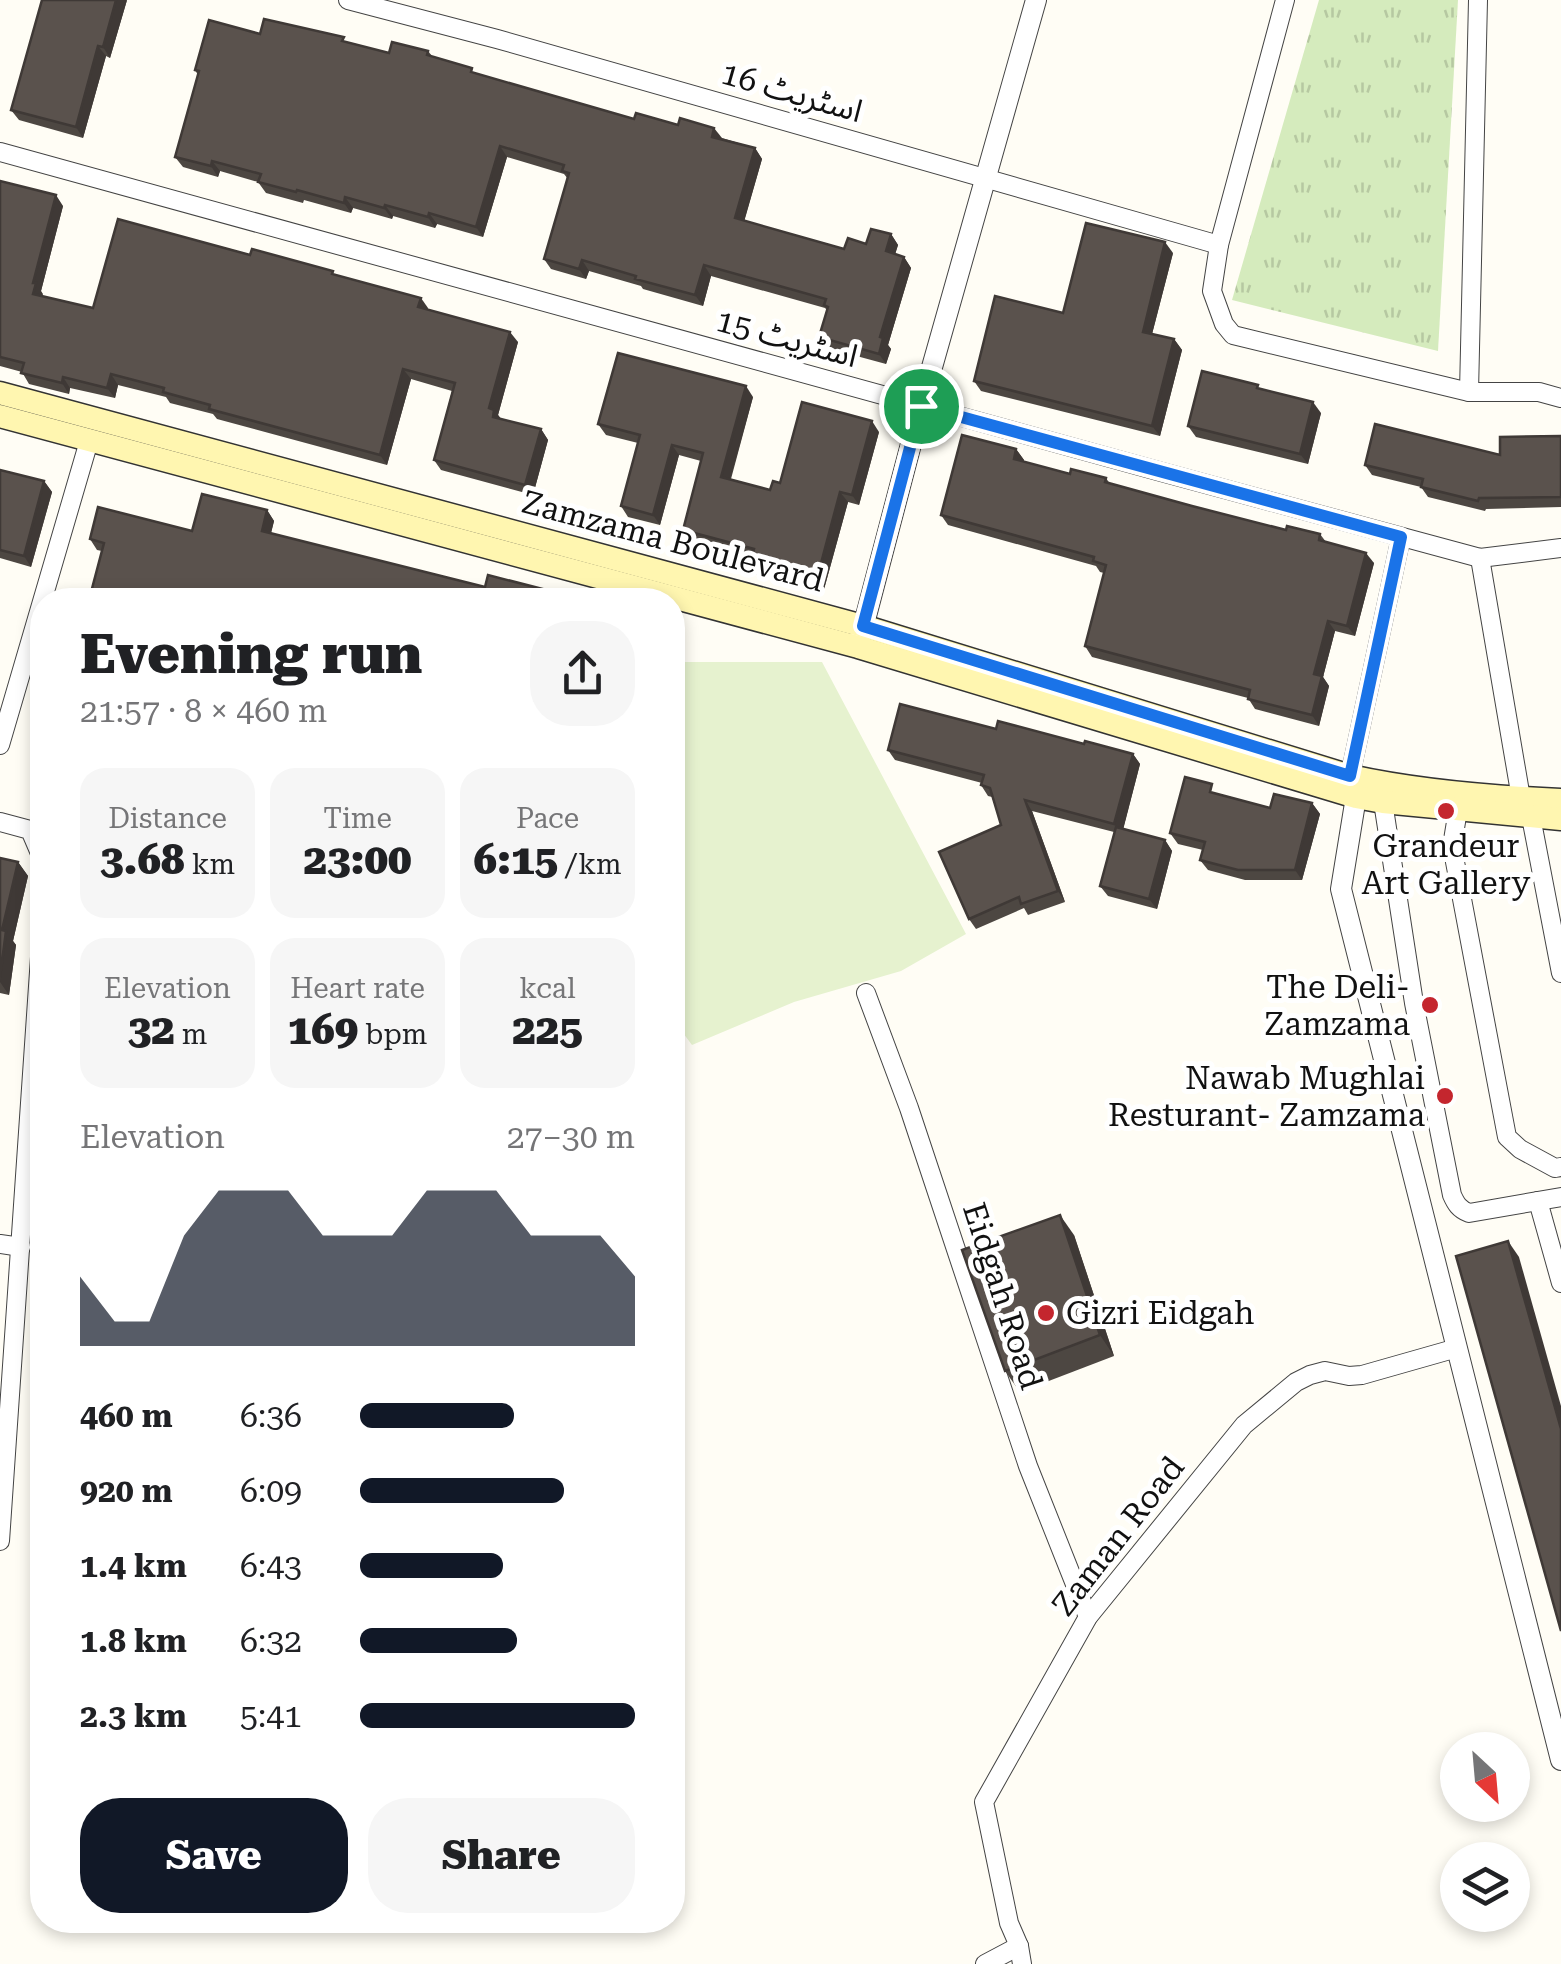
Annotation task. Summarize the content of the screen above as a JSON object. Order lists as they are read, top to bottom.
{
  "streets": {
    "main road": ["Zamzama Boulevard"],
    "street": [
      "اسٹریٹ 16",
      "اسٹریٹ 15",
      "Eidgah Road",
      "Zaman Road"
    ]
  },
  "crossings": [
    ["Eidgah Road", "Zaman Road"]
  ],
  "places": [
    "Grandeur Art Gallery",
    "The Deli- Zamzama",
    "Nawab Mughlai Resturant- Zamzama",
    "Gizri Eidgah"
  ],
  "north": "bottom right",
  "page": {
    "heading": ["Evening run", "21:57 · 8 × 460 m"],
    "stats": [
      ["Distance", "3.68 km"],
      ["Time", "23:00"],
      ["Pace", "6:15 /km"],
      ["Elevation", "32 m"],
      ["Heart rate", "169 bpm"],
      ["kcal", "225"]
    ],
    "chart": ["Elevation", "27–30 m"],
    "list": [
      {
        "name": "460 m",
        "note": "6:36"
      },
      {
        "name": "920 m",
        "note": "6:09"
      },
      {
        "name": "1.4 km",
        "note": "6:43"
      },
      {
        "name": "1.8 km",
        "note": "6:32"
      },
      {
        "name": "2.3 km",
        "note": "5:41"
      }
    ],
    "buttons": ["Save", "Share"]
  }
}
